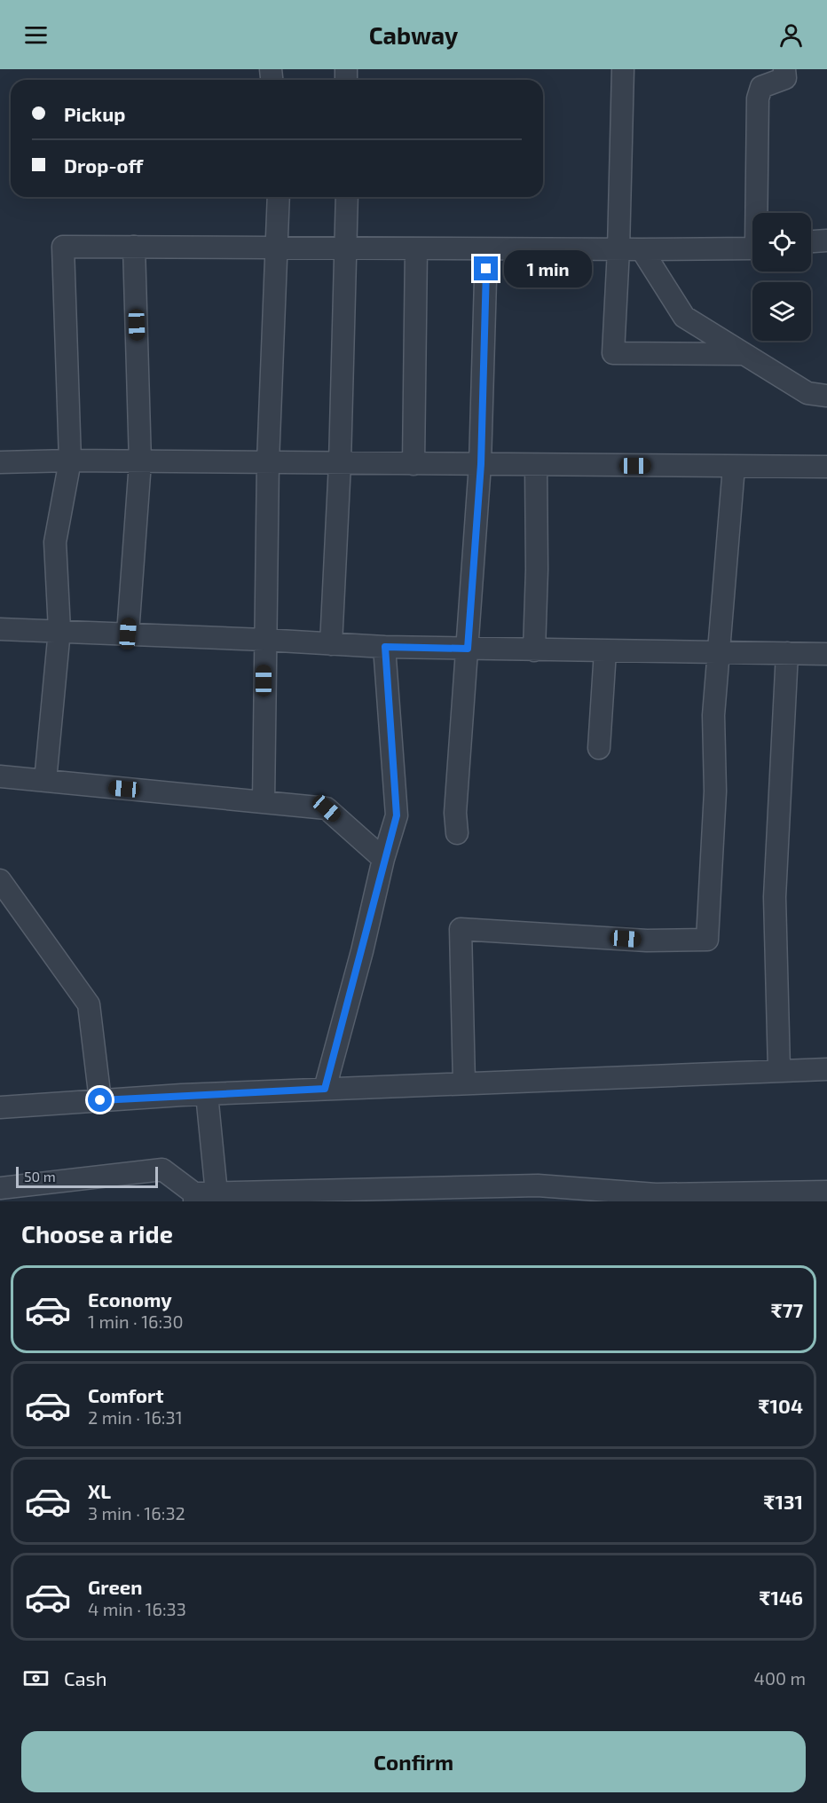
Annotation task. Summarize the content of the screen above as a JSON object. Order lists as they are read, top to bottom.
{
  "scale_bar": "50 m",
  "page": {
    "header": "Cabway",
    "banner": ["Pickup", "Drop-off"],
    "bubble": "1 min",
    "scale": "50 m",
    "heading": "Choose a ride",
    "list": [
      {
        "name": "Economy",
        "note": "1 min · 16:30",
        "value": "₹77"
      },
      {
        "name": "Comfort",
        "note": "2 min · 16:31",
        "value": "₹104"
      },
      {
        "name": "XL",
        "note": "3 min · 16:32",
        "value": "₹131"
      },
      {
        "name": "Green",
        "note": "4 min · 16:33",
        "value": "₹146"
      }
    ],
    "pay": ["Cash", "400 m"],
    "buttons": "Confirm"
  }
}
